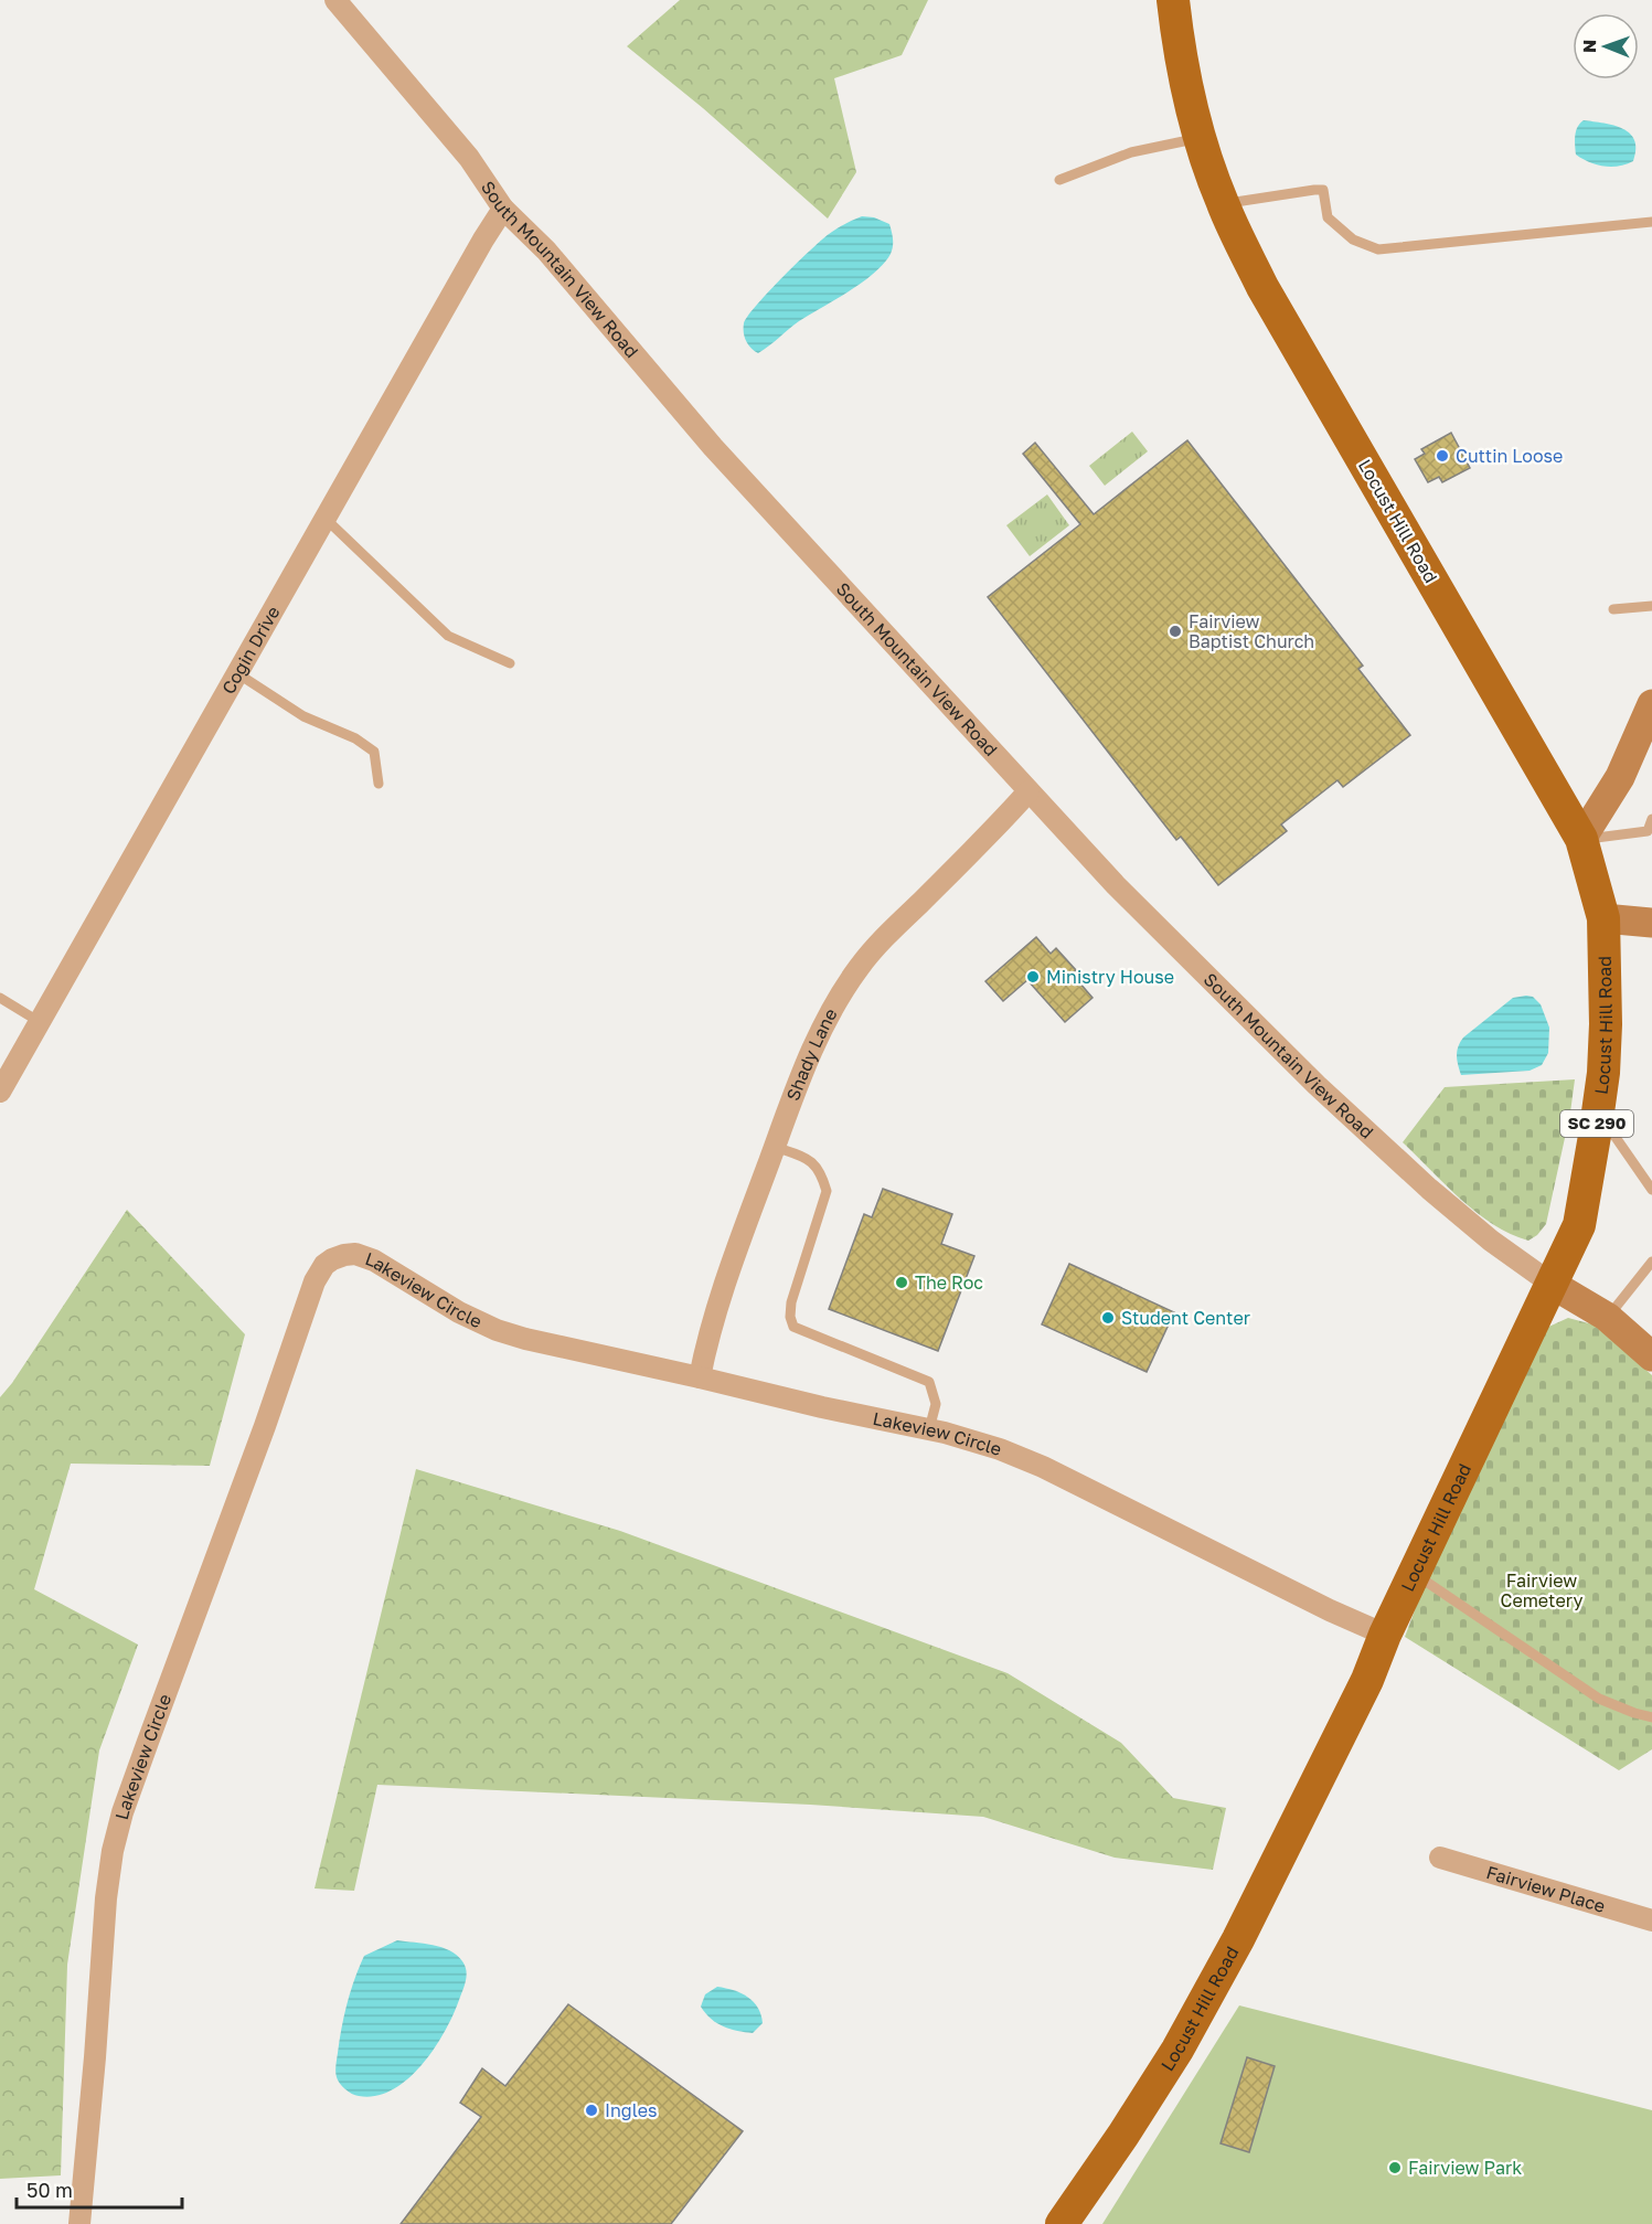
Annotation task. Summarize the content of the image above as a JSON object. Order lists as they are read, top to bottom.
{
  "streets": {
    "main road": ["Locust Hill Road", "SC 290"],
    "street": [
      "South Mountain View Road",
      "Cogin Drive",
      "Shady Lane",
      "Lakeview Circle",
      "Fairview Place"
    ]
  },
  "crossings": [
    ["South Mountain View Road", "Locust Hill Road"],
    ["South Mountain View Road", "Cogin Drive"],
    ["South Mountain View Road", "Shady Lane"],
    ["Locust Hill Road", "Lakeview Circle"],
    ["Shady Lane", "Lakeview Circle"]
  ],
  "parks": ["Fairview Cemetery"],
  "places": [
    "Cuttin Loose",
    "Fairview Baptist Church",
    "Ministry House",
    "The Roc",
    "Student Center",
    "Ingles",
    "Fairview Park"
  ],
  "scale_bar": "50 m",
  "north": "left"
}
